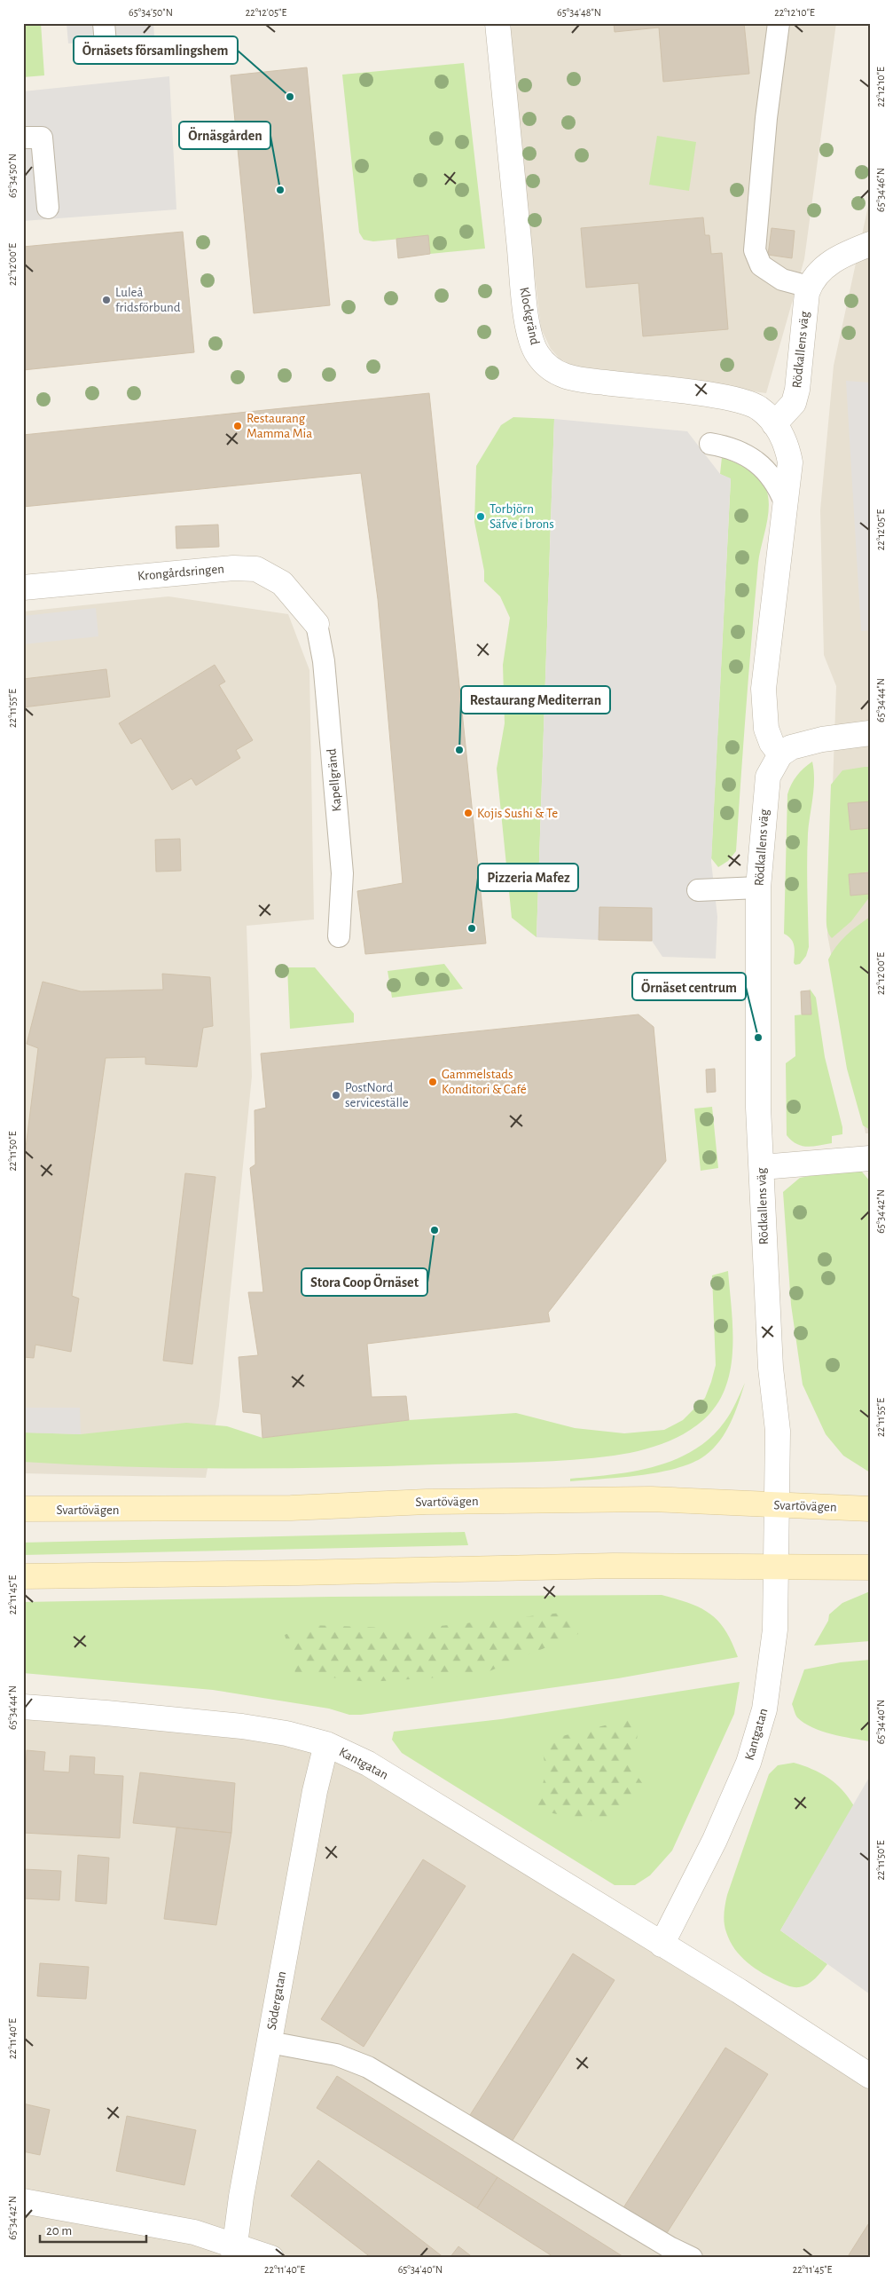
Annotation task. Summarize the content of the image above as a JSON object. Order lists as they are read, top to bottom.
{
  "streets": {
    "main road": ["Svartövägen"],
    "street": [
      "Klockgränd",
      "Rödkallens väg",
      "Krongårdsringen",
      "Kantgatan",
      "Södergatan"
    ],
    "lane": ["Kapellgränd"]
  },
  "crossings": [
    ["Klockgränd", "Rödkallens väg"],
    ["Rödkallens väg", "Svartövägen"],
    ["Rödkallens väg", "Kantgatan"],
    ["Krongårdsringen", "Kapellgränd"],
    ["Svartövägen", "Kantgatan"],
    ["Kantgatan", "Södergatan"]
  ],
  "places": [
    "Örnäsets församlingshem",
    "Örnäsgården",
    "Luleå fridsförbund",
    "Restaurang Mamma Mia",
    "Torbjörn Säfve i brons",
    "Restaurang Mediterran",
    "Kojis Sushi & Te",
    "Pizzeria Mafez",
    "Örnäset centrum",
    "Gammelstads Konditori & Café",
    "PostNord serviceställe",
    "Stora Coop Örnäset"
  ],
  "scale_bar": "20 m",
  "coordinates": [
    "65°34'50\"N",
    "22°12'05\"E",
    "65°34'48\"N",
    "22°12'10\"E",
    "65°34'46\"N",
    "22°12'00\"E",
    "65°34'44\"N",
    "22°11'55\"E",
    "22°11'50\"E",
    "65°34'42\"N",
    "22°11'45\"E",
    "65°34'40\"N",
    "22°11'40\"E"
  ]
}
